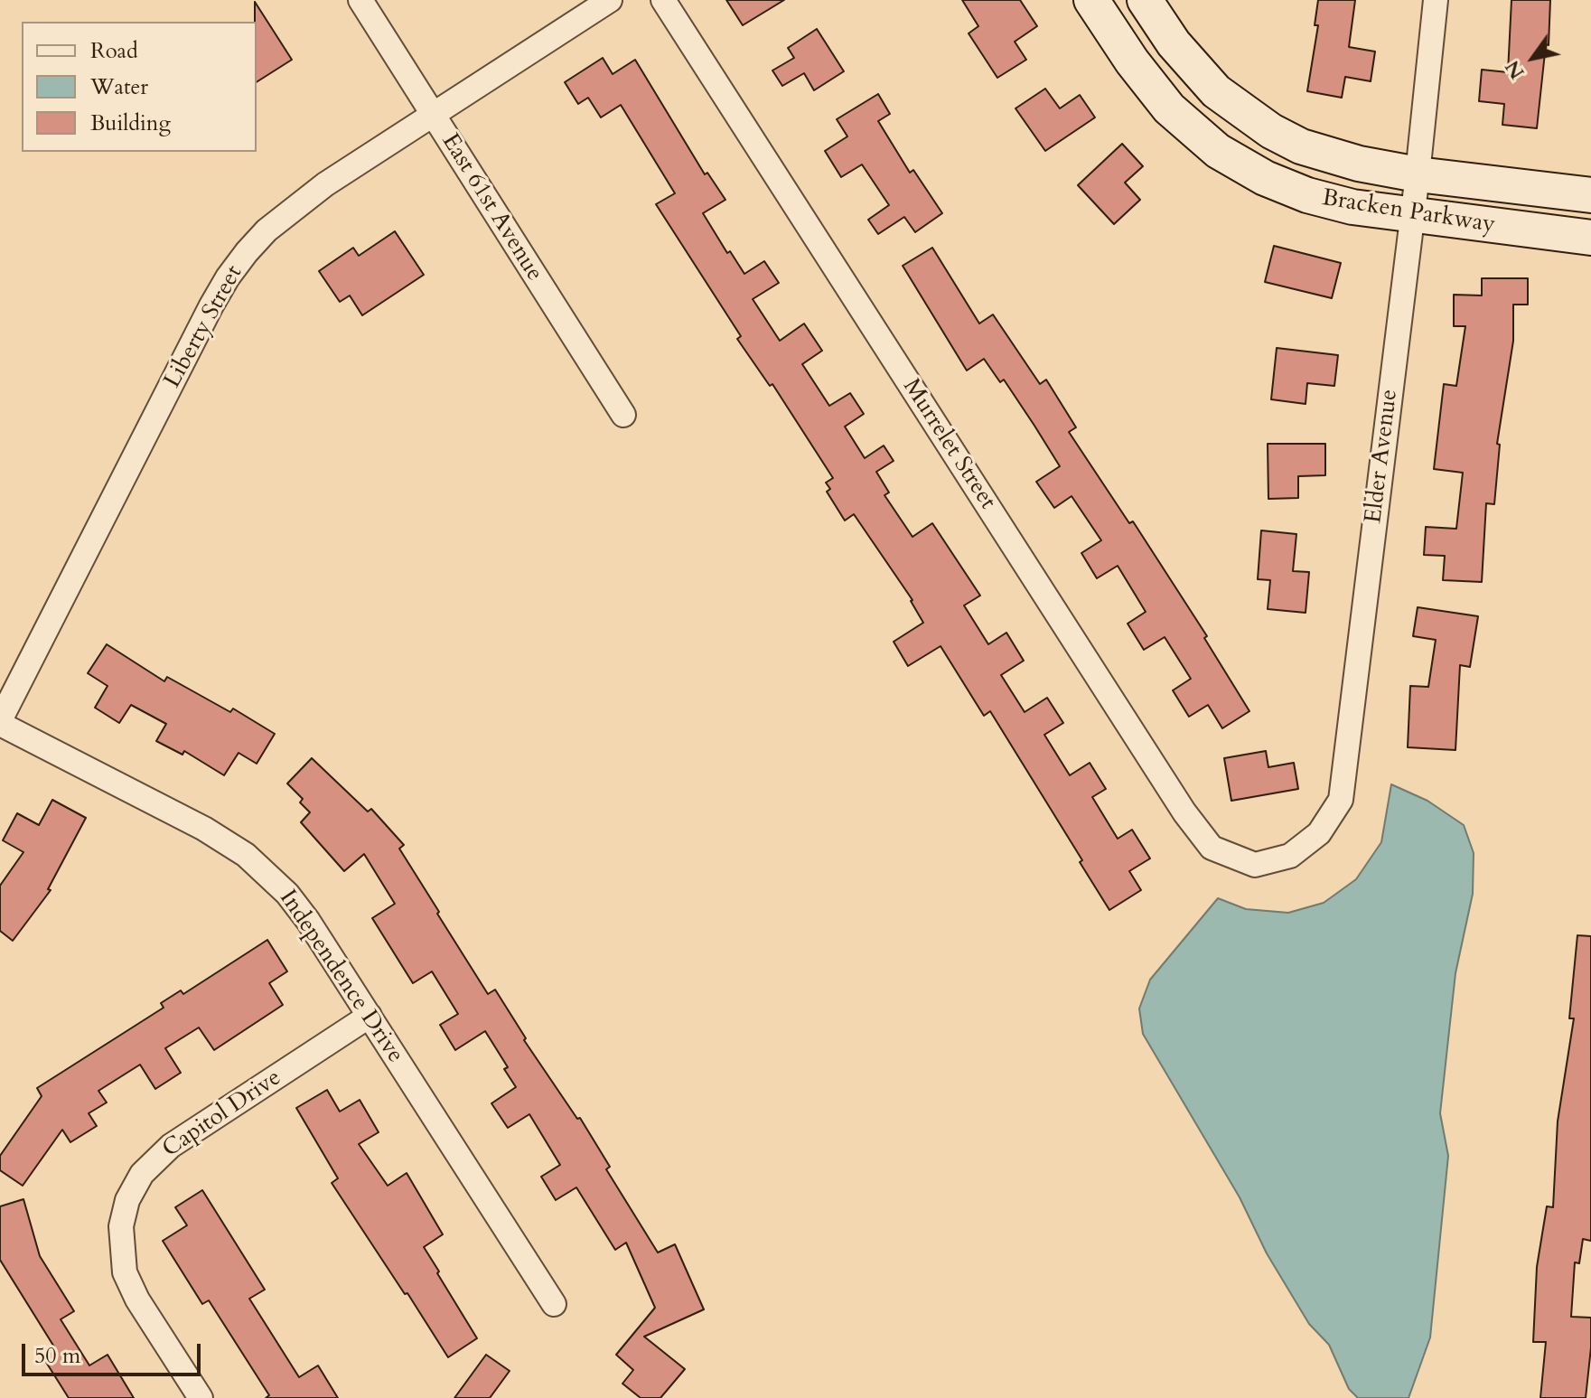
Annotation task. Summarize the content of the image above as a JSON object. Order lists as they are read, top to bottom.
{
  "streets": {
    "street": [
      "East 61st Avenue",
      "Bracken Parkway",
      "Liberty Street",
      "Murrelet Street",
      "Elder Avenue",
      "Independence Drive",
      "Capitol Drive"
    ]
  },
  "crossings": [
    ["East 61st Avenue", "Liberty Street"],
    ["Bracken Parkway", "Elder Avenue"],
    ["Liberty Street", "Independence Drive"],
    ["Murrelet Street", "Elder Avenue"],
    ["Independence Drive", "Capitol Drive"]
  ],
  "legend": ["Road", "Water", "Building"],
  "scale_bar": "50 m",
  "north": "bottom left"
}
